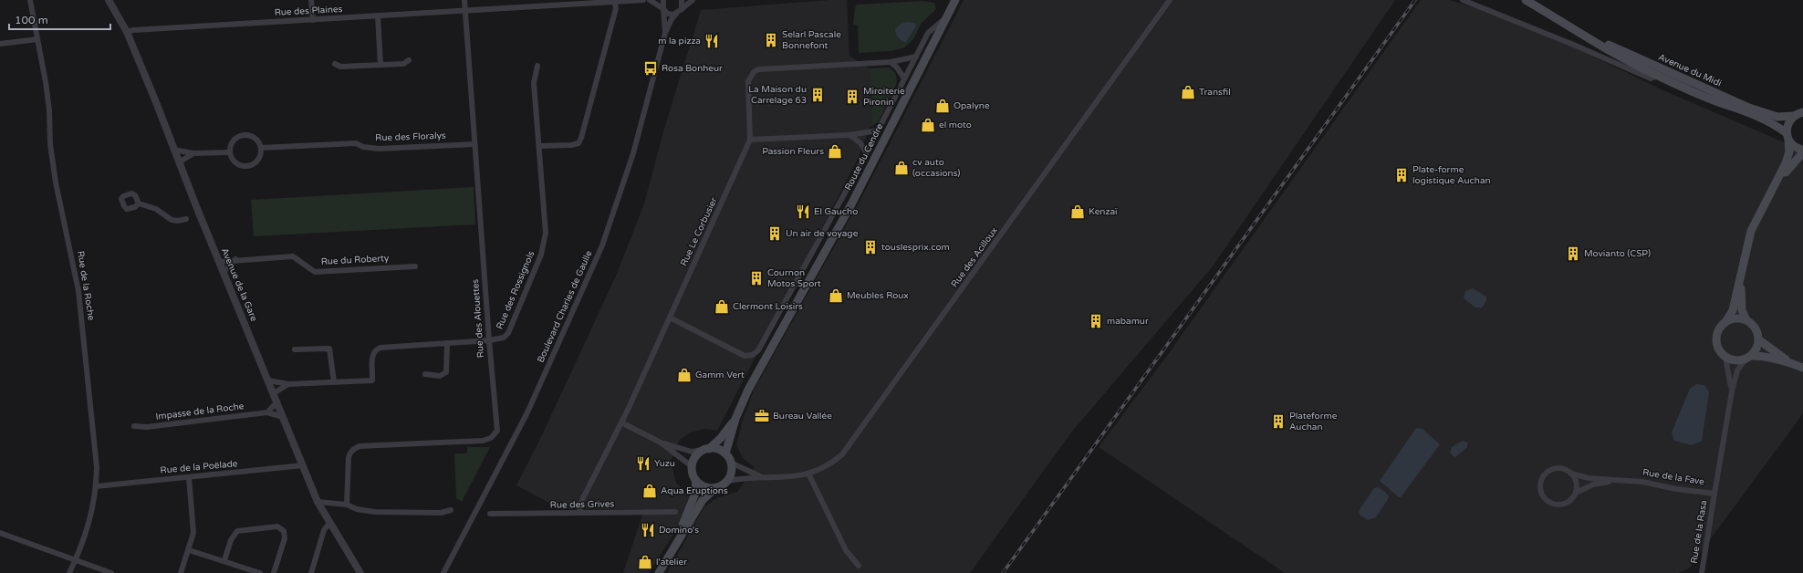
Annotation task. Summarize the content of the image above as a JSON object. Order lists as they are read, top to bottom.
{
  "streets": {
    "main road": ["Avenue du Midi", "Route du Cendre"],
    "street": [
      "Rue des Plaines",
      "Rue des Floralys",
      "Rue Le Corbusier",
      "Rue des Acilloux",
      "Rue du Roberty",
      "Avenue de la Gare",
      "Rue de la Roche",
      "Rue des Rossignols",
      "Boulevard Charles de Gaulle",
      "Rue des Alouettes",
      "Impasse de la Roche",
      "Rue de la Poëlade",
      "Rue de la Fave",
      "Rue des Grives",
      "Rue de la Rasa"
    ]
  },
  "crossings": [
    ["Rue des Plaines", "Avenue de la Gare"],
    ["Rue des Plaines", "Rue des Alouettes"],
    ["Rue des Floralys", "Rue des Alouettes"],
    ["Route du Cendre", "Rue des Acilloux"],
    ["Rue Le Corbusier", "Rue des Grives"],
    ["Rue du Roberty", "Avenue de la Gare"],
    ["Avenue de la Gare", "Impasse de la Roche"],
    ["Avenue de la Gare", "Rue de la Poëlade"],
    ["Rue de la Roche", "Rue de la Poëlade"],
    ["Rue des Rossignols", "Rue des Alouettes"],
    ["Rue de la Fave", "Rue de la Rasa"]
  ],
  "places": {
    "building": [
      "Selarl Pascale Bonnefont",
      "La Maison du Carrelage 63",
      "Miroiterie Pironin",
      "Plate-forme logistique Auchan",
      "Un air de voyage",
      "touslesprix.com",
      "Movianto (CSP)",
      "Cournon Motos Sport",
      "mabamur",
      "Plateforme Auchan"
    ],
    "restaurant": [
      "m la pizza",
      "El Gaucho",
      "Yuzu",
      "Domino's"
    ],
    "bus stop": ["Rosa Bonheur"],
    "shop": [
      "Transfil",
      "Opalyne",
      "el moto",
      "Passion Fleurs",
      "cv auto (occasions)",
      "Kenzaï",
      "Meubles Roux",
      "Clermont Loisirs",
      "Gamm Vert",
      "Aqua Eruptions",
      "l'atelier"
    ],
    "office": ["Bureau Vallée"]
  },
  "scale_bar": "100 m"
}
